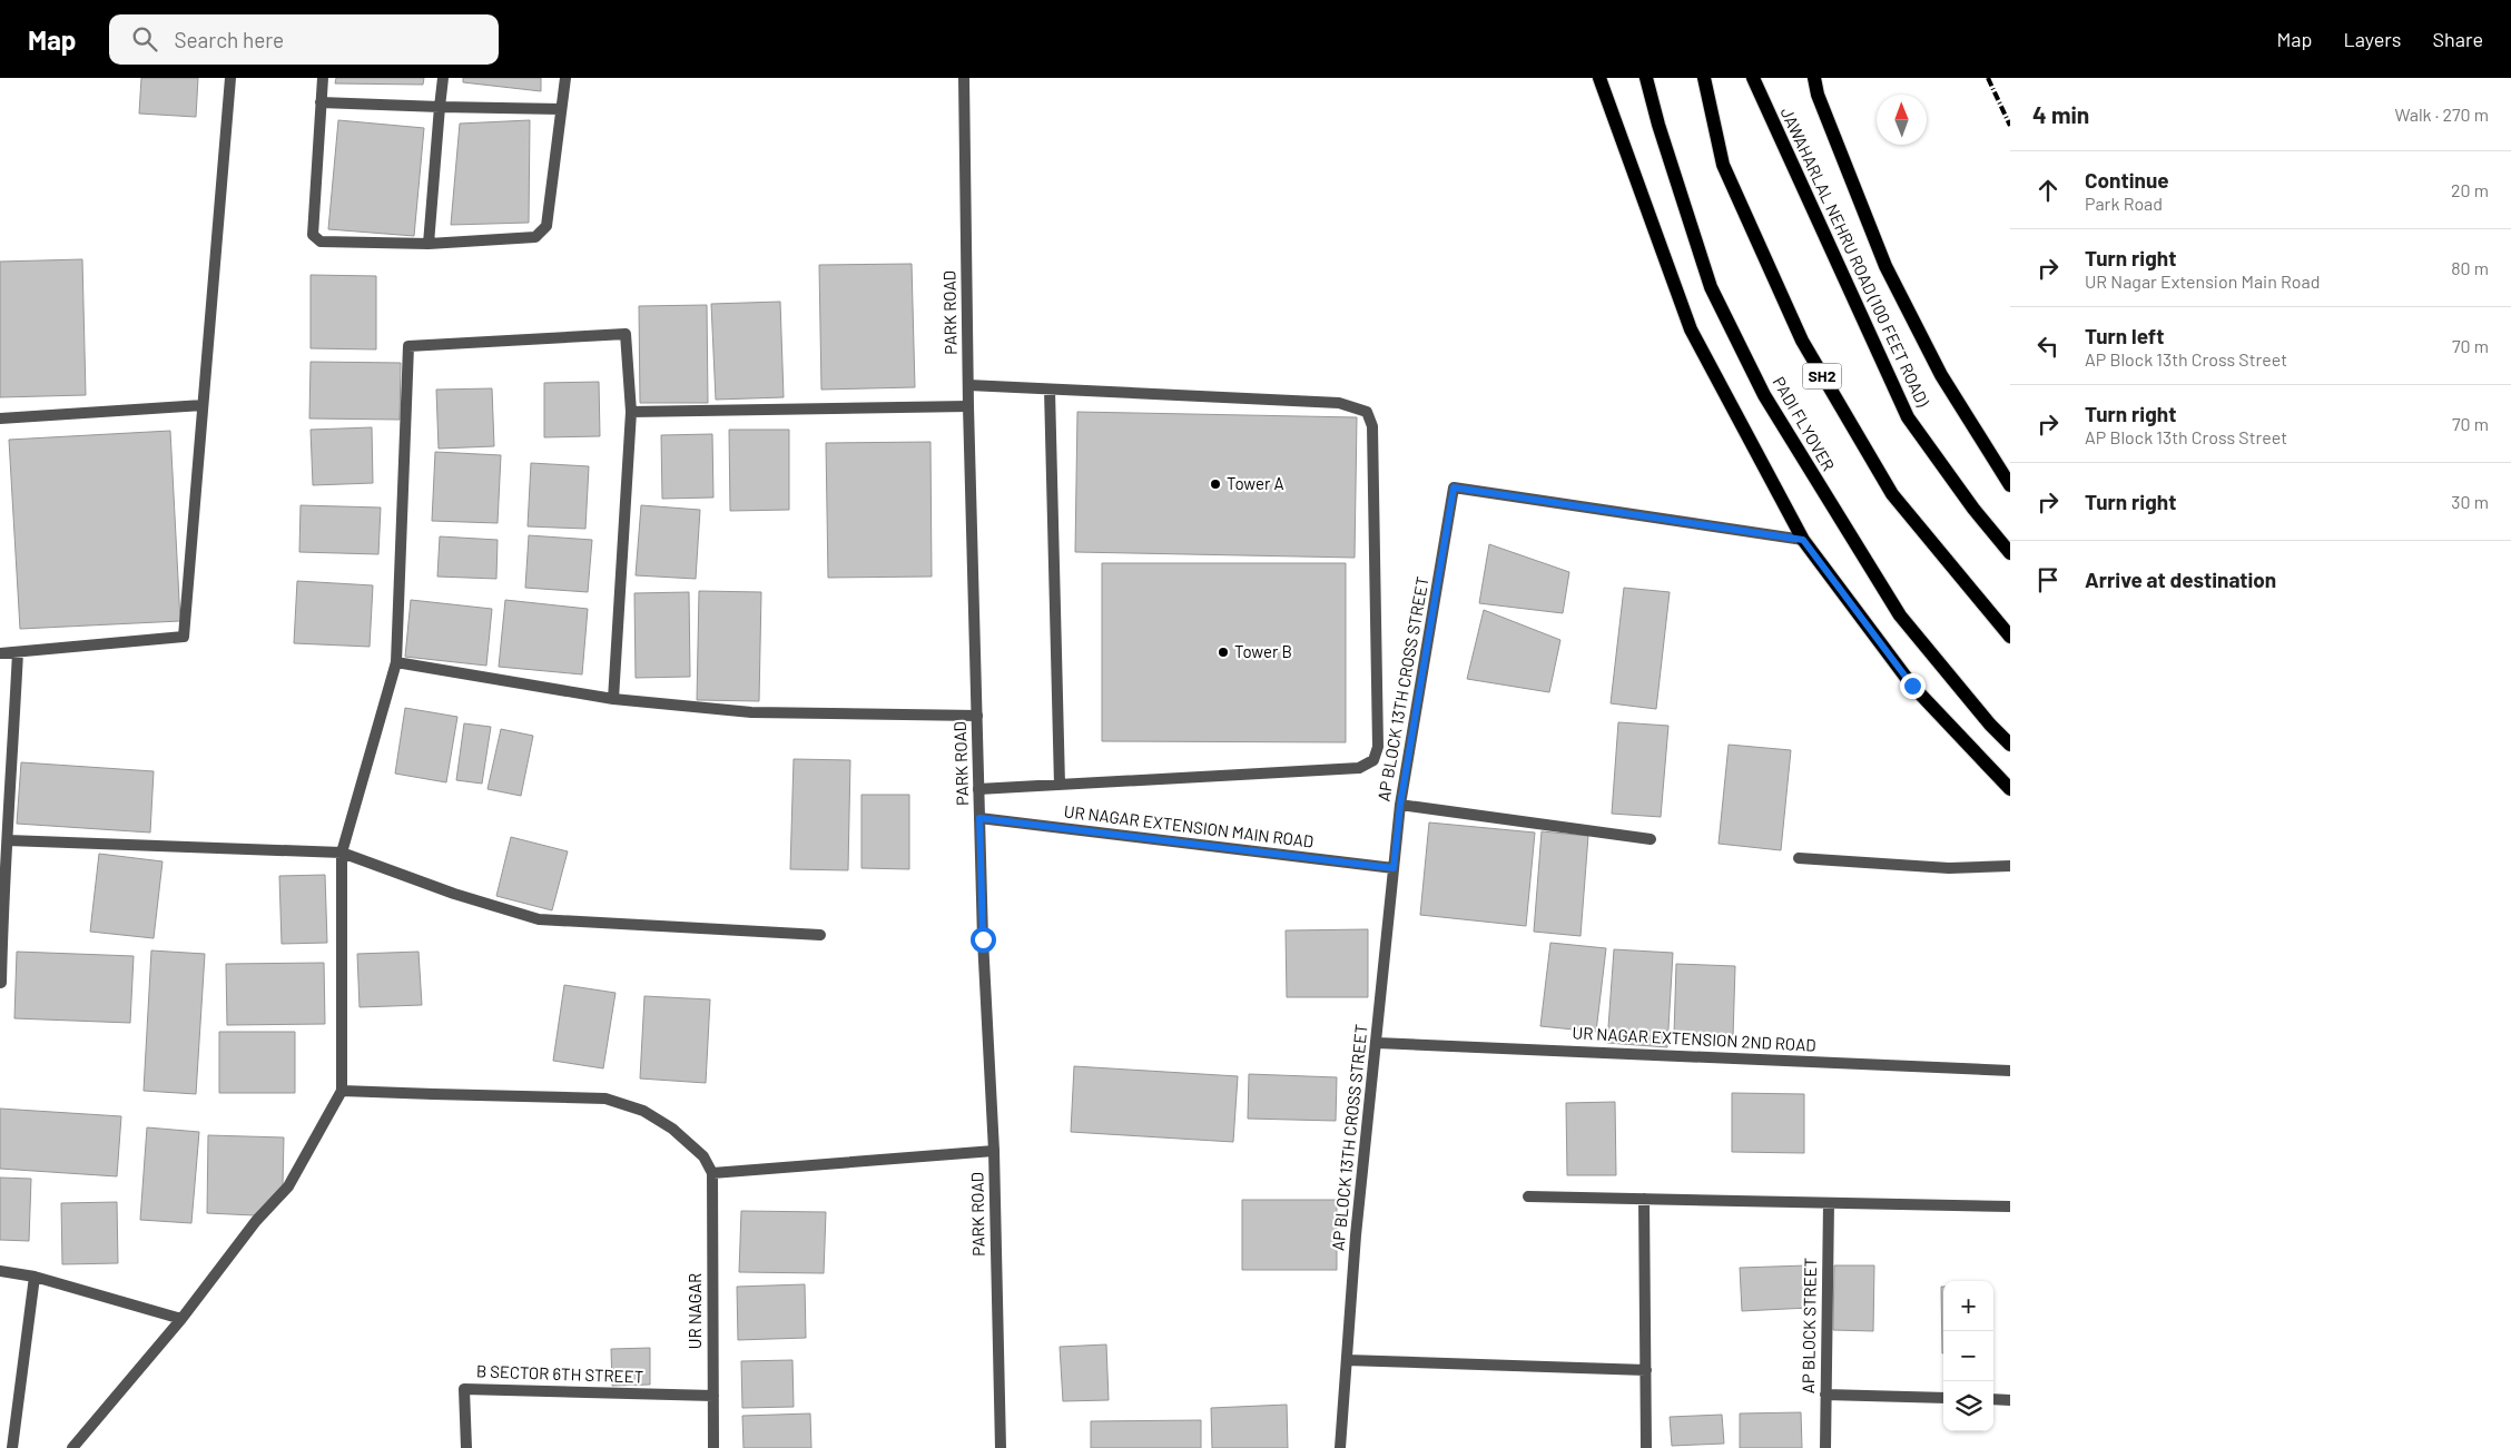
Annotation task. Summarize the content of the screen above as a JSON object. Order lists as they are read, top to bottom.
{
  "streets": {
    "main road": ["JAWAHARLAL NEHRU ROAD (100 FEET ROAD)", "SH2", "PADI FLYOVER"],
    "street": [
      "PARK ROAD",
      "AP BLOCK 13TH CROSS STREET",
      "UR NAGAR EXTENSION MAIN ROAD",
      "UR NAGAR EXTENSION 2ND ROAD",
      "UR NAGAR",
      "AP BLOCK STREET",
      "B SECTOR 6TH STREET"
    ]
  },
  "crossings": [
    ["PARK ROAD", "UR NAGAR EXTENSION MAIN ROAD"],
    ["AP BLOCK 13TH CROSS STREET", "UR NAGAR EXTENSION MAIN ROAD"],
    ["AP BLOCK 13TH CROSS STREET", "UR NAGAR EXTENSION 2ND ROAD"],
    ["UR NAGAR", "B SECTOR 6TH STREET"]
  ],
  "places": ["Tower A", "Tower B"],
  "north": "top",
  "page": {
    "header": "Map",
    "search": "Search here",
    "nav": ["Map", "Layers", "Share"],
    "heading": ["4 min", "Walk · 270 m"],
    "list": [
      ["Continue", "Park Road", "20 m"],
      ["Turn right", "UR Nagar Extension Main Road", "80 m"],
      ["Turn left", "AP Block 13th Cross Street", "70 m"],
      ["Turn right", "AP Block 13th Cross Street", "70 m"],
      ["Turn right", "30 m"],
      "Arrive at destination"
    ],
    "map_buttons": ["+", "−"]
  }
}
